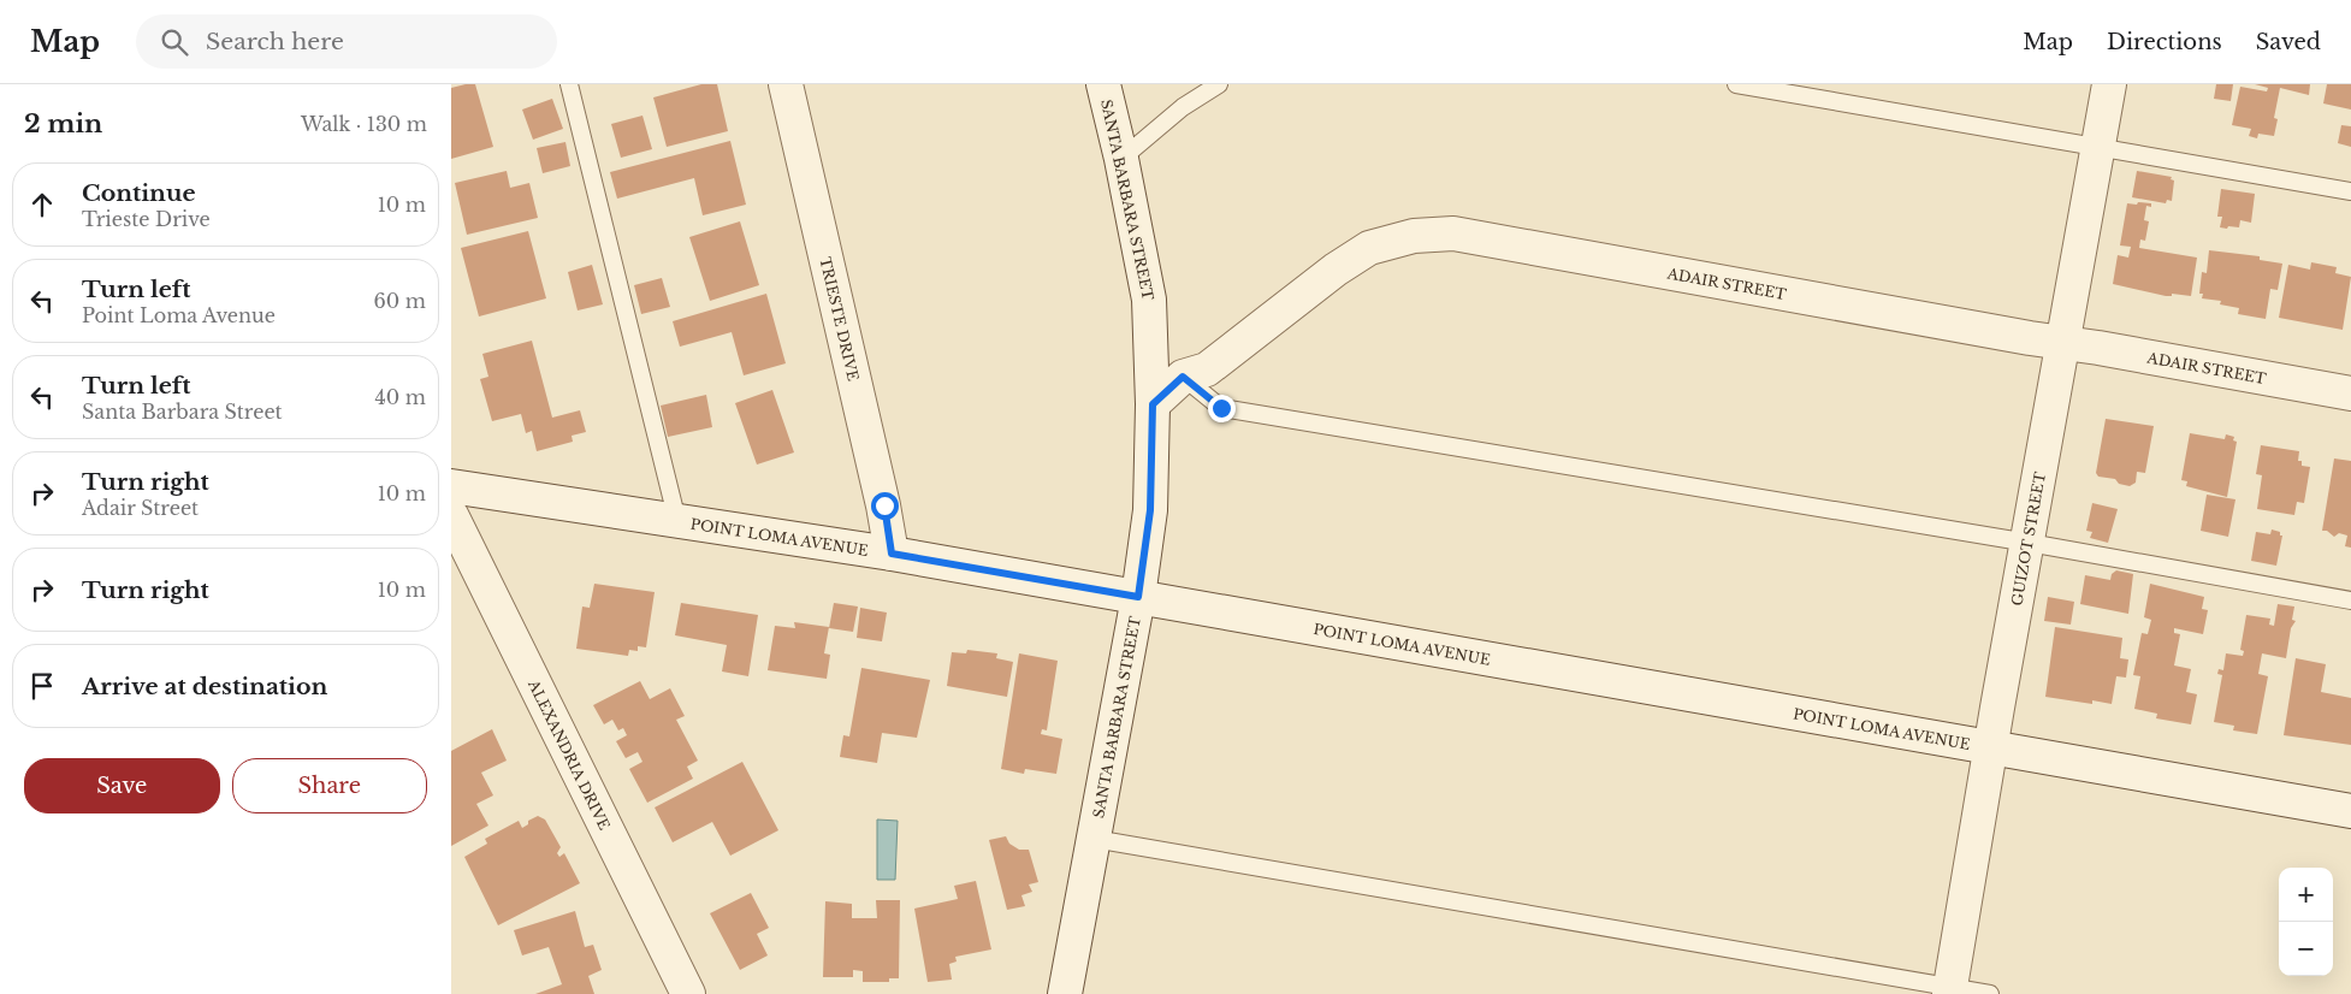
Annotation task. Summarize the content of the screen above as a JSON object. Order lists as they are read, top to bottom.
{
  "streets": {
    "street": [
      "SANTA BARBARA STREET",
      "ADAIR STREET",
      "TRIESTE DRIVE",
      "POINT LOMA AVENUE",
      "GUIZOT STREET",
      "ALEXANDRIA DRIVE"
    ]
  },
  "crossings": [
    ["SANTA BARBARA STREET", "ADAIR STREET"],
    ["SANTA BARBARA STREET", "POINT LOMA AVENUE"],
    ["ADAIR STREET", "GUIZOT STREET"],
    ["TRIESTE DRIVE", "POINT LOMA AVENUE"],
    ["POINT LOMA AVENUE", "GUIZOT STREET"]
  ],
  "page": {
    "header": "Map",
    "search": "Search here",
    "nav": ["Map", "Directions", "Saved"],
    "heading": ["2 min", "Walk · 130 m"],
    "list": [
      ["Continue", "Trieste Drive", "10 m"],
      ["Turn left", "Point Loma Avenue", "60 m"],
      ["Turn left", "Santa Barbara Street", "40 m"],
      ["Turn right", "Adair Street", "10 m"],
      ["Turn right", "10 m"],
      "Arrive at destination"
    ],
    "buttons": ["Save", "Share"],
    "map_buttons": ["+", "−"]
  }
}
